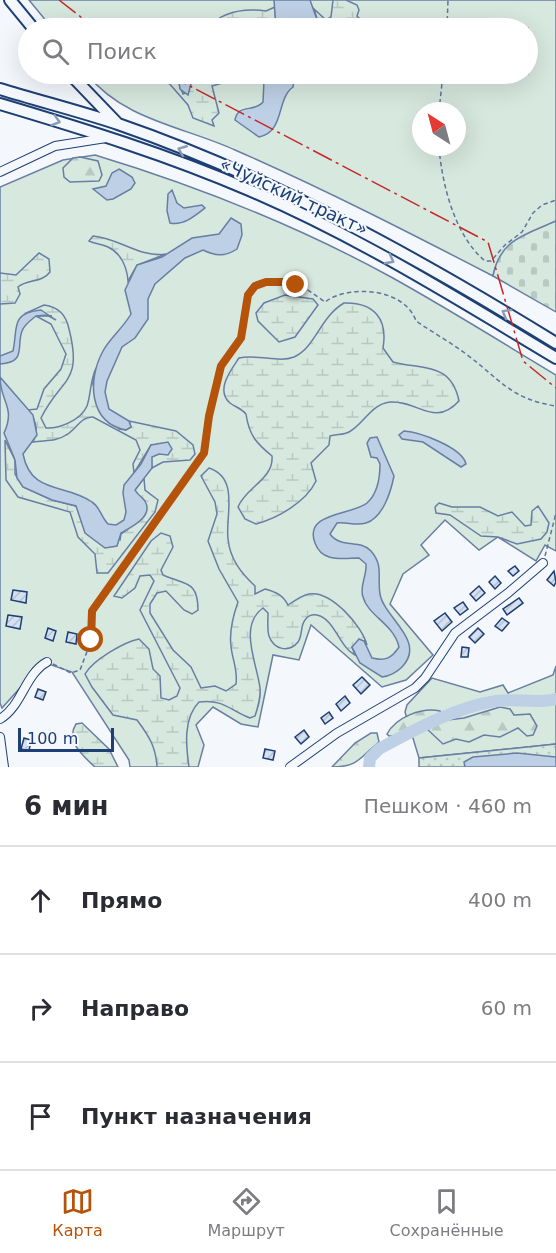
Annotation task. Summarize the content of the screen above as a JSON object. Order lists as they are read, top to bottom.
{
  "streets": {
    "highway": ["«Чуйский тракт»"]
  },
  "scale_bar": "100 m",
  "north": "top left",
  "page": {
    "search": "Поиск",
    "scale": "100 m",
    "heading": ["6 мин", "Пешком · 460 m"],
    "list": [
      ["Прямо", "400 m"],
      ["Направо", "60 m"],
      "Пункт назначения"
    ],
    "nav": ["Карта", "Маршрут", "Сохранённые"]
  }
}
